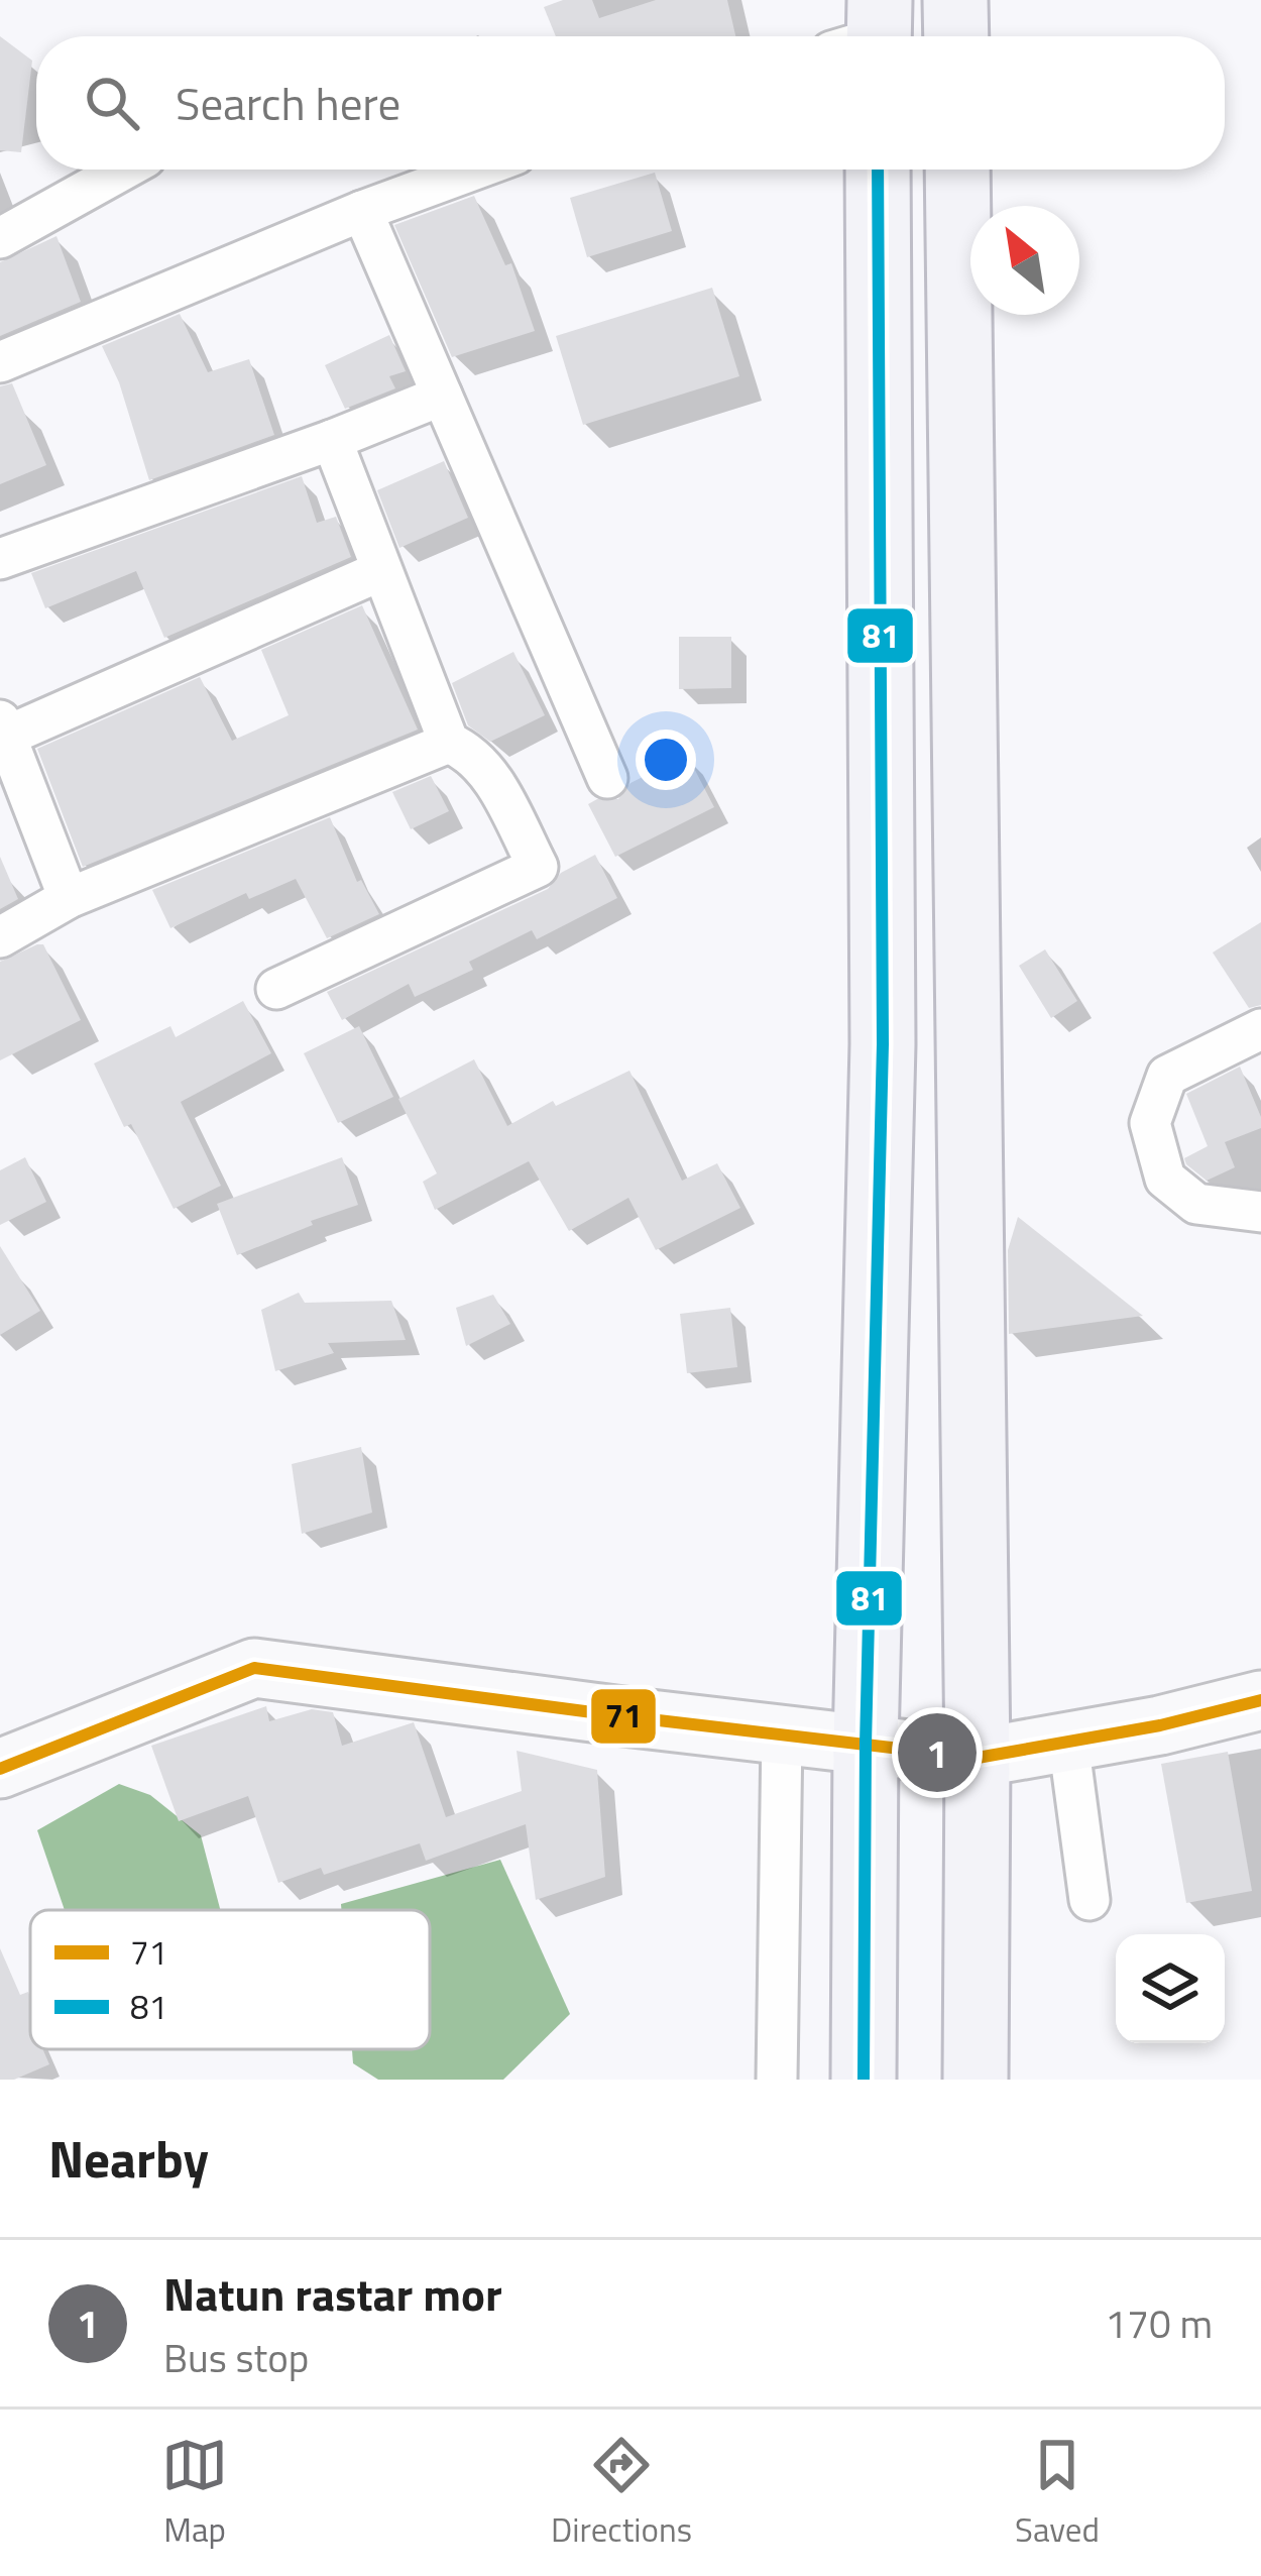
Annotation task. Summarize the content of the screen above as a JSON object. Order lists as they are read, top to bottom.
{
  "lines": ["transit line 81", "transit line 71"],
  "legend": ["71", "81"],
  "north": "top left",
  "page": {
    "search": "Search here",
    "pins": "1",
    "heading": "Nearby",
    "list": [
      {
        "mark": "1",
        "name": "Natun rastar mor",
        "note": "Bus stop",
        "value": "170 m"
      }
    ],
    "nav": ["Map", "Directions", "Saved"]
  }
}
